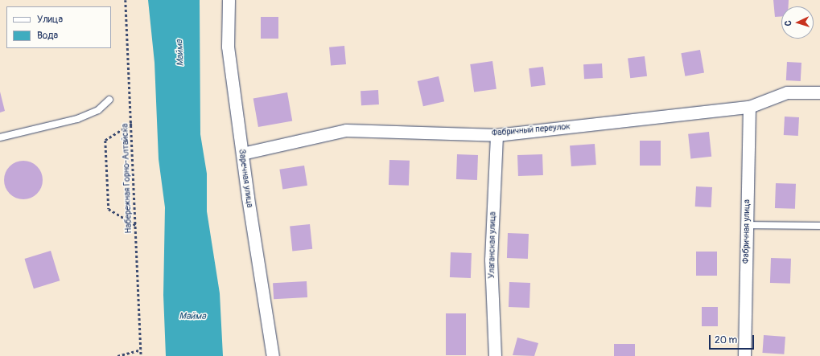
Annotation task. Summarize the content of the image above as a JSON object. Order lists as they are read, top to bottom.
{
  "streets": {
    "street": [
      "Фабричный переулок",
      "Заречная улица",
      "Фабричная улица",
      "Улаганская улица"
    ],
    "path": ["Набережная Горно-Алтайска"]
  },
  "crossings": [
    ["Фабричный переулок", "Заречная улица"],
    ["Фабричный переулок", "Фабричная улица"],
    ["Фабричный переулок", "Улаганская улица"]
  ],
  "water": ["Майма"],
  "legend": ["Улица", "Вода"],
  "scale_bar": "20 m",
  "north": "left"
}
